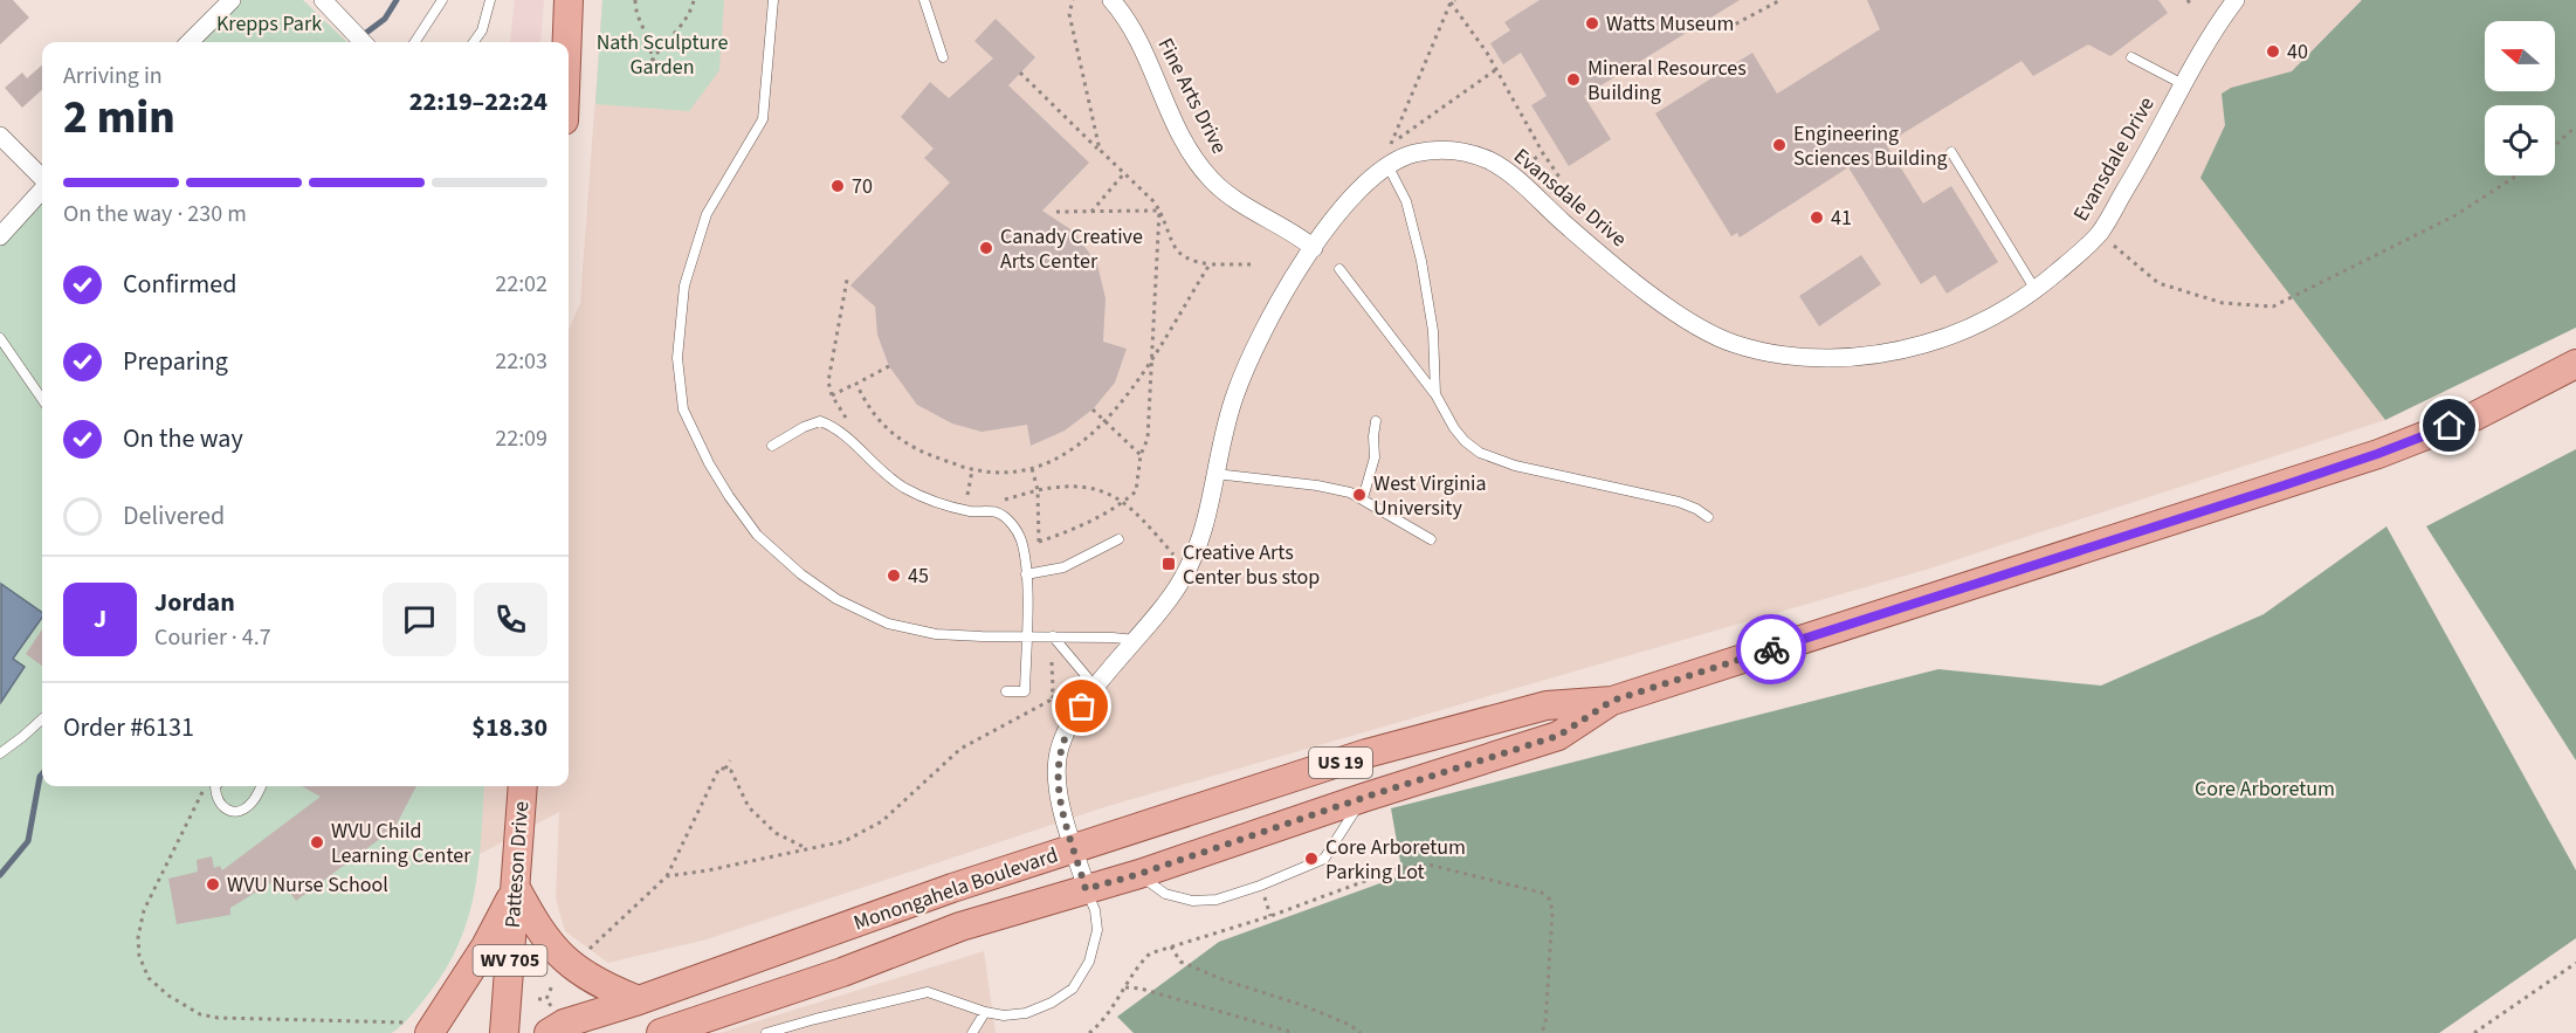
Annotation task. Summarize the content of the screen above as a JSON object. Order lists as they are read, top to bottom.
{
  "streets": {
    "main road": [
      "US 19",
      "Patteson Drive",
      "Monongahela Boulevard",
      "WV 705"
    ],
    "street": ["Fine Arts Drive", "Evansdale Drive"]
  },
  "crossings": [
    ["Fine Arts Drive", "Evansdale Drive"],
    ["Evansdale Drive", "Monongahela Boulevard"]
  ],
  "parks": ["Krepps Park", "Nath Sculpture Garden", "Core Arboretum"],
  "places": {
    "other": [
      "Watts Museum",
      "40",
      "Mineral Resources Building",
      "Engineering Sciences Building",
      "70",
      "41",
      "Canady Creative Arts Center",
      "West Virginia University",
      "45",
      "WVU Child Learning Center",
      "Core Arboretum Parking Lot",
      "WVU Nurse School"
    ],
    "transit": ["Creative Arts Center bus stop"]
  },
  "north": "left",
  "page": {
    "heading": ["2 min", "Arriving in", "22:19–22:24"],
    "panel": [
      "Jordan",
      "Courier · 4.7",
      "Order #6131",
      "$18.30"
    ],
    "bar": "On the way · 230 m",
    "list": [
      ["Confirmed", "22:02"],
      ["Preparing", "22:03"],
      ["On the way", "22:09"],
      "Delivered"
    ],
    "round": "J"
  }
}
